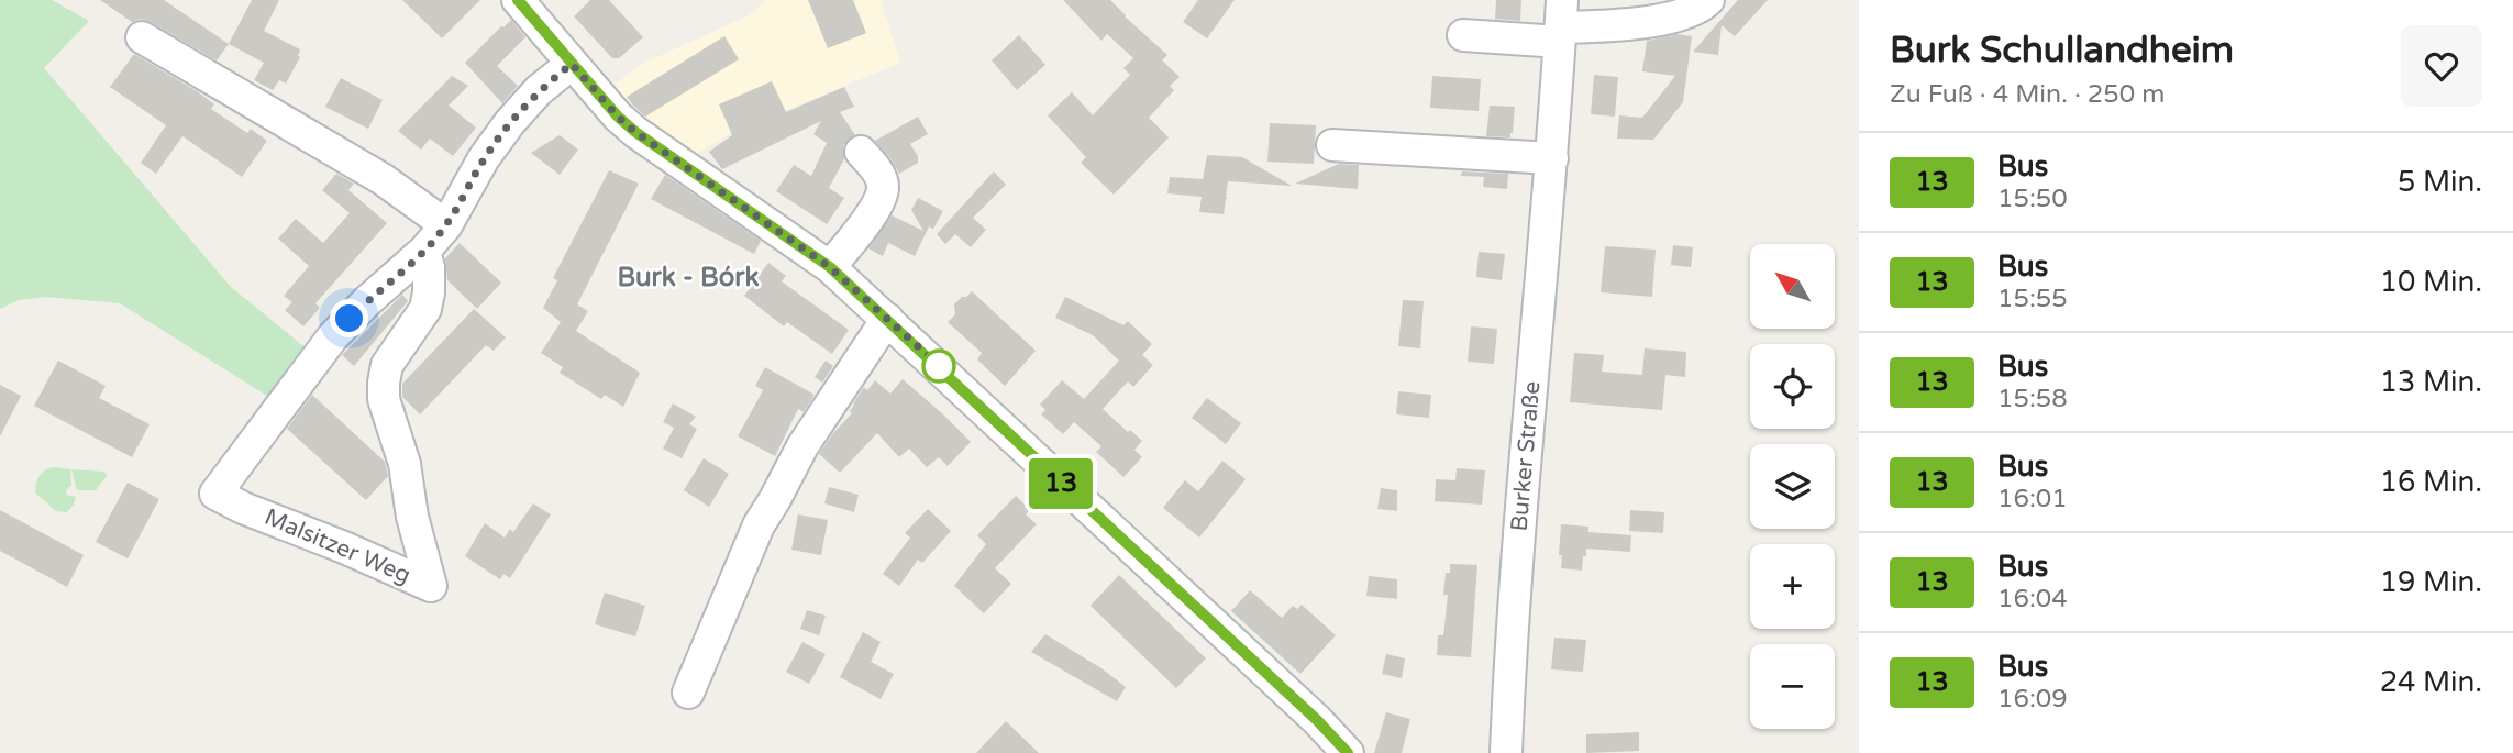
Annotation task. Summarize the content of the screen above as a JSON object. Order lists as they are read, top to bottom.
{
  "streets": {
    "street": ["Burker Straße", "Malsitzer Weg"]
  },
  "districts": ["Burk - Bórk"],
  "lines": ["bus line 13"],
  "north": "top left",
  "page": {
    "on_map": "13",
    "heading": ["Burk Schullandheim", "Zu Fuß · 4 Min. · 250 m"],
    "list": [
      {
        "mark": "13",
        "name": "Bus",
        "note": "15:50",
        "value": "5 Min."
      },
      {
        "mark": "13",
        "name": "Bus",
        "note": "15:55",
        "value": "10 Min."
      },
      {
        "mark": "13",
        "name": "Bus",
        "note": "15:58",
        "value": "13 Min."
      },
      {
        "mark": "13",
        "name": "Bus",
        "note": "16:01",
        "value": "16 Min."
      },
      {
        "mark": "13",
        "name": "Bus",
        "note": "16:04",
        "value": "19 Min."
      },
      {
        "mark": "13",
        "name": "Bus",
        "note": "16:09",
        "value": "24 Min."
      }
    ],
    "map_buttons": ["+", "−"]
  }
}
